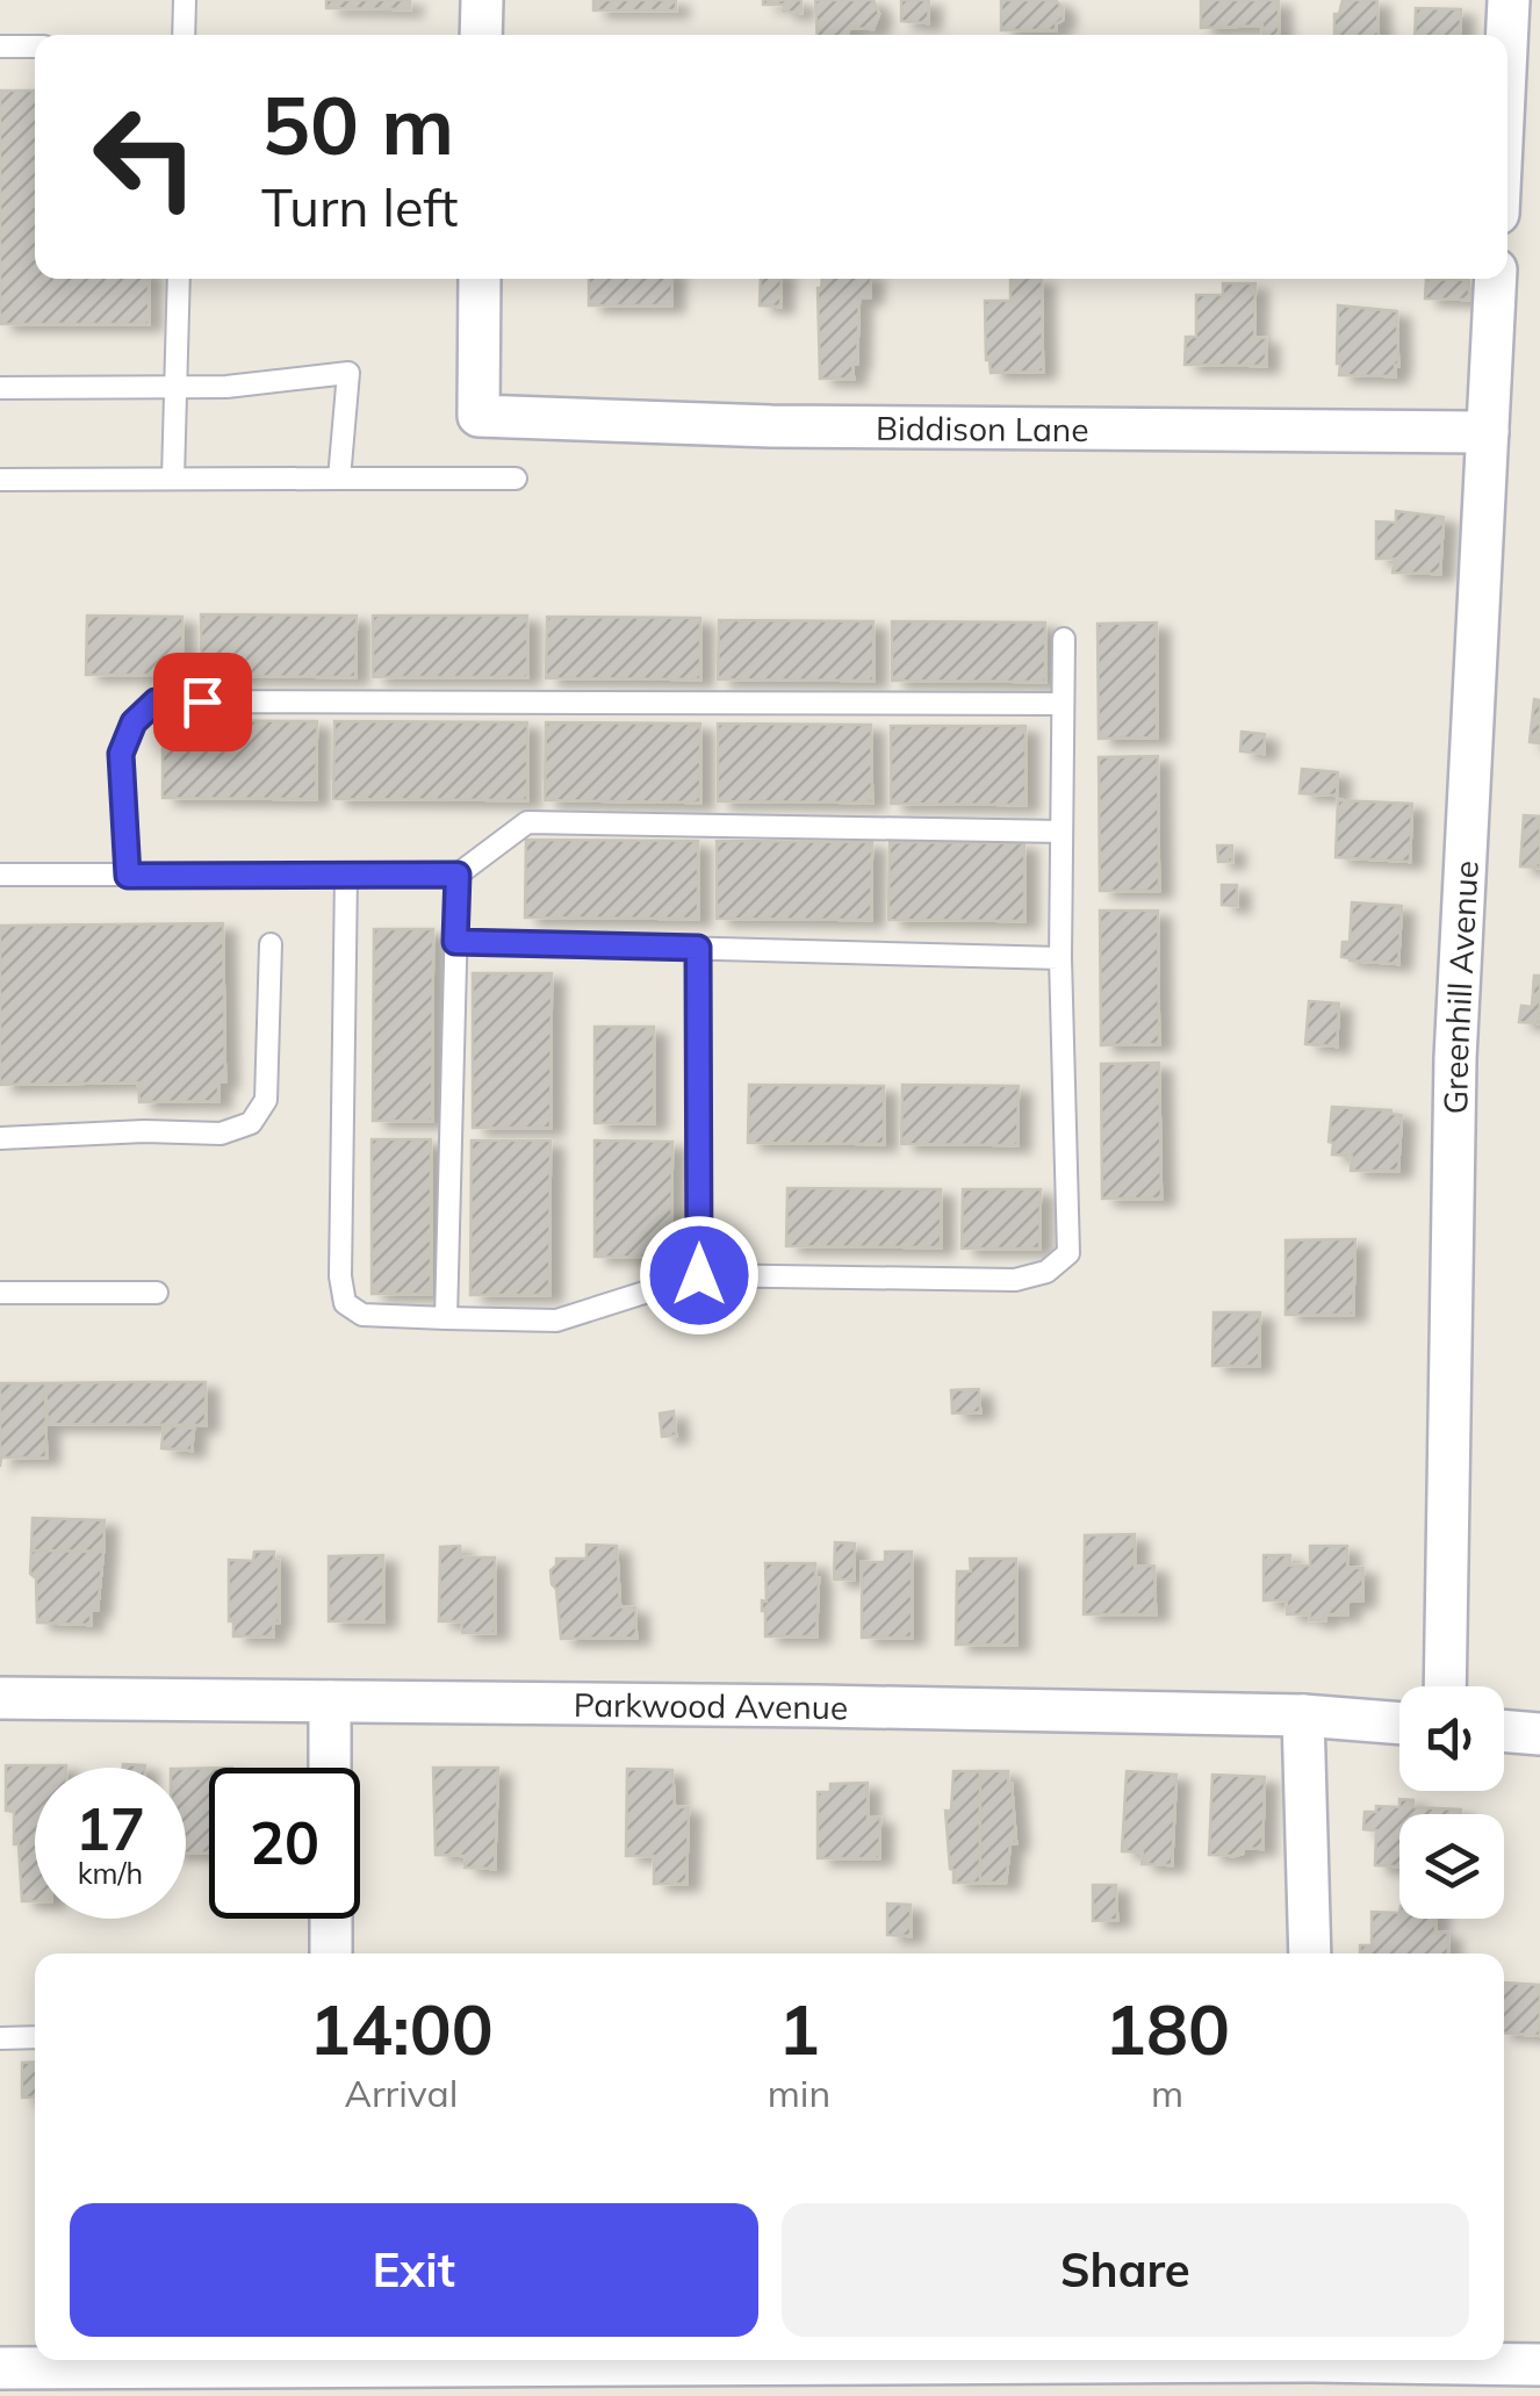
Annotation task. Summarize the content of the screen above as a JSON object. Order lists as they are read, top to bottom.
{
  "streets": {
    "street": ["Biddison Lane", "Greenhill Avenue", "Parkwood Avenue"]
  },
  "crossings": [
    ["Biddison Lane", "Greenhill Avenue"]
  ],
  "page": {
    "turn": ["50 m", "Turn left"],
    "speed": "17 km/h",
    "limit": "20",
    "eta": [
      "14:00",
      "Arrival",
      "1",
      "min",
      "180",
      "m"
    ],
    "buttons": ["Exit", "Share"]
  }
}
